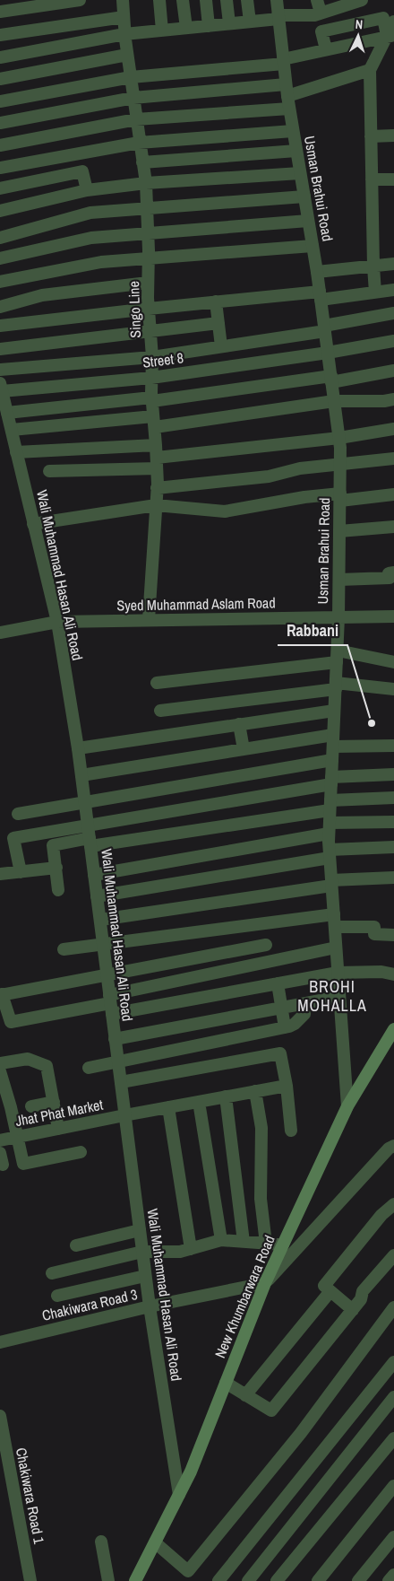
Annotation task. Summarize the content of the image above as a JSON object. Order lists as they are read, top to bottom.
{
  "streets": {
    "main road": ["New Khumbarwara Road"],
    "street": [
      "Usman Brahui Road",
      "Singo Line",
      "Street 8",
      "Wali Muhammad Hasan Ali Road",
      "Syed Muhammad Aslam Road",
      "Jhat Phat Market",
      "Chakiwara Road 3",
      "Chakiwara Road 1"
    ]
  },
  "crossings": [
    ["Usman Brahui Road", "Street 8"],
    ["Usman Brahui Road", "Syed Muhammad Aslam Road"],
    ["Usman Brahui Road", "New Khumbarwara Road"],
    ["Singo Line", "Street 8"],
    ["Singo Line", "Syed Muhammad Aslam Road"],
    ["Street 8", "Wali Muhammad Hasan Ali Road"],
    ["Wali Muhammad Hasan Ali Road", "Syed Muhammad Aslam Road"],
    ["Wali Muhammad Hasan Ali Road", "Jhat Phat Market"],
    ["Wali Muhammad Hasan Ali Road", "New Khumbarwara Road"],
    ["Wali Muhammad Hasan Ali Road", "Chakiwara Road 3"],
    ["New Khumbarwara Road", "Chakiwara Road 3"]
  ],
  "districts": ["BROHI MOHALLA"],
  "places": ["Rabbani"],
  "north": "top"
}
